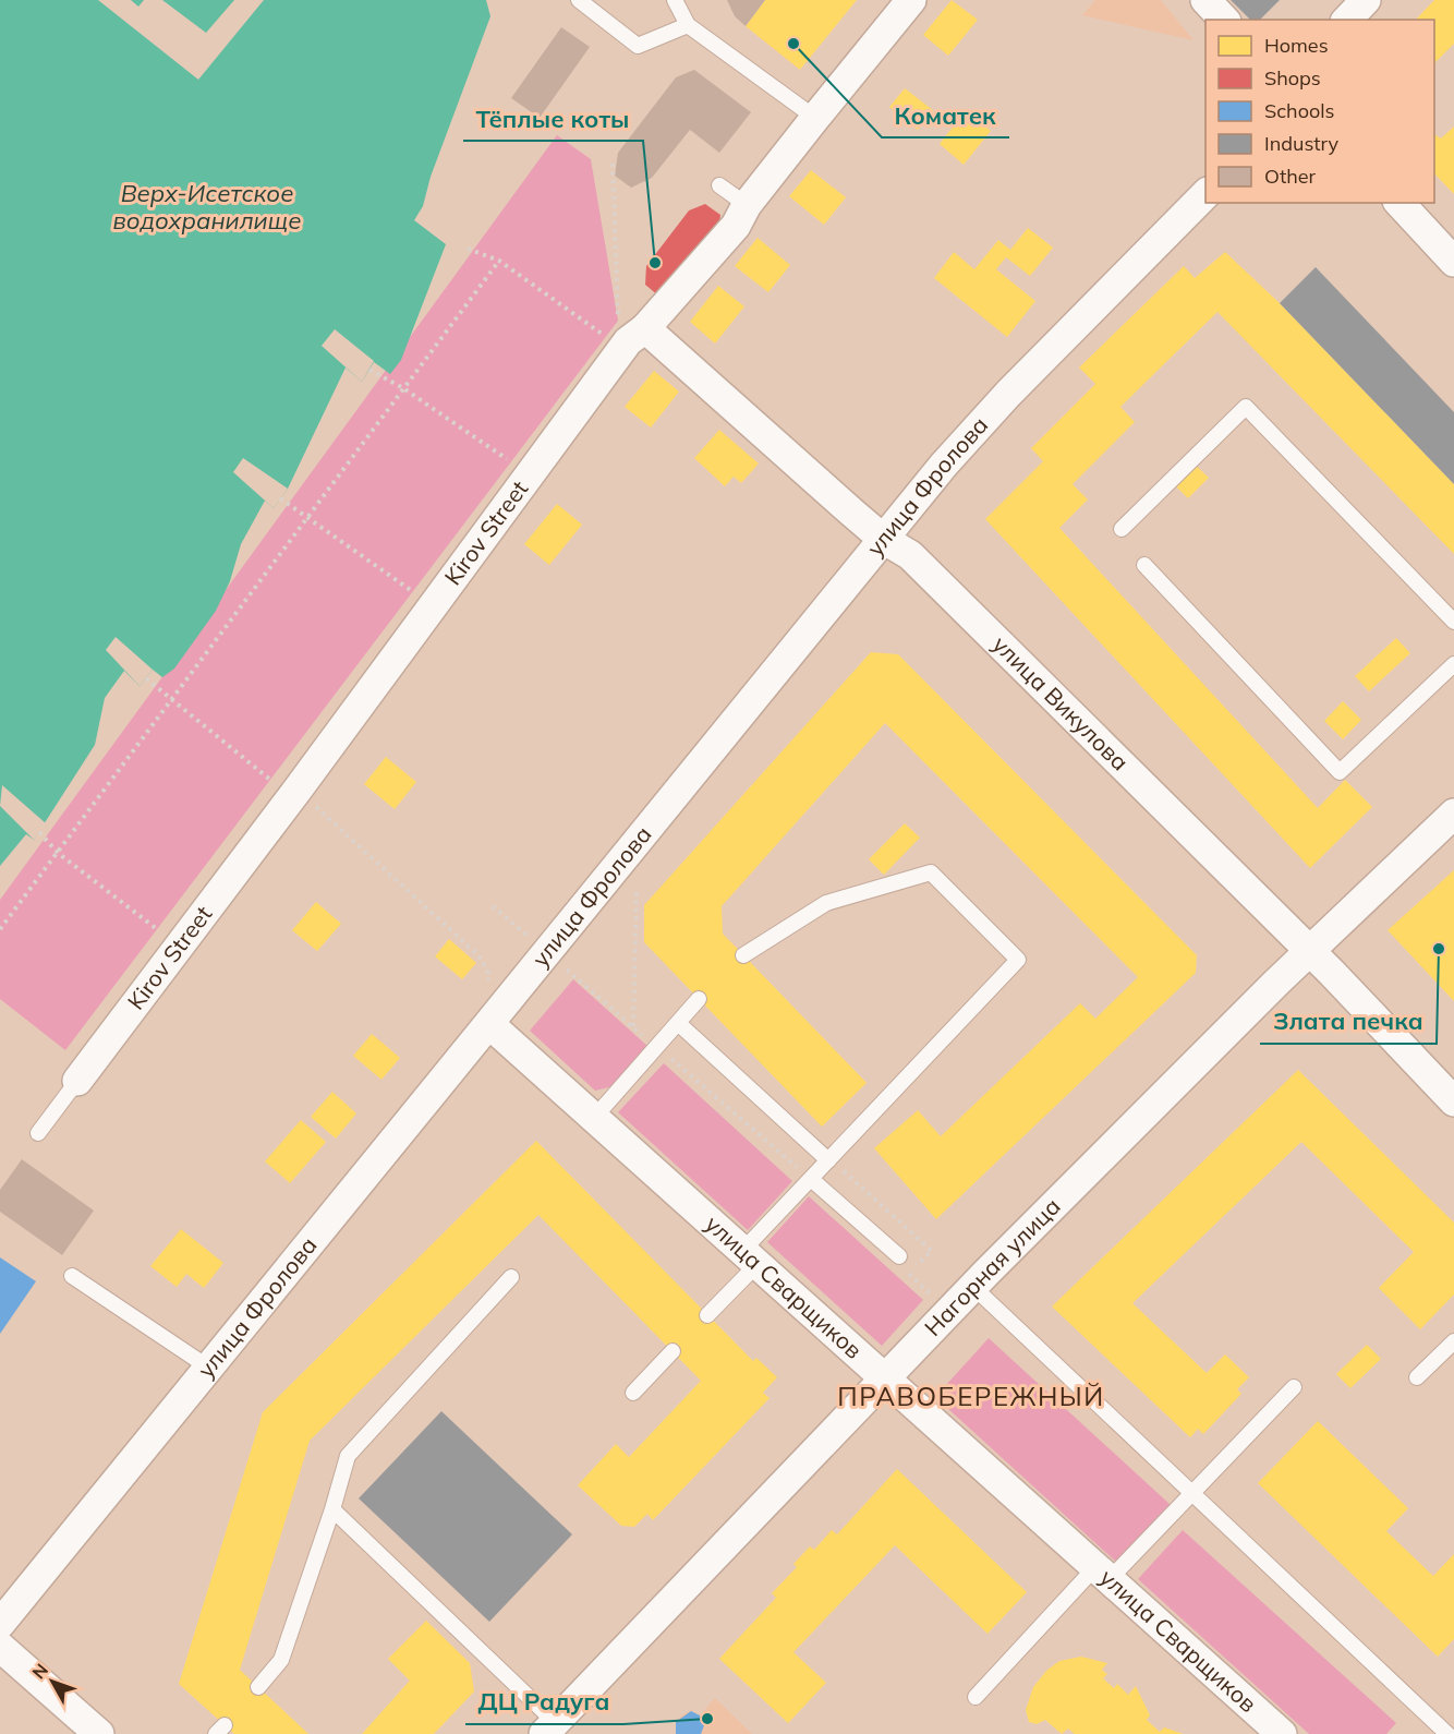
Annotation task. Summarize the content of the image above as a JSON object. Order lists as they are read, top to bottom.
{
  "streets": {
    "street": [
      "улица Фролова",
      "Kirov Street",
      "улица Викулова",
      "Нагорная улица",
      "улица Сварщиков"
    ]
  },
  "crossings": [
    ["улица Фролова", "улица Викулова"],
    ["улица Фролова", "улица Сварщиков"],
    ["Kirov Street", "улица Викулова"],
    ["улица Викулова", "Нагорная улица"],
    ["Нагорная улица", "улица Сварщиков"]
  ],
  "districts": ["ПРАВОБЕРЕЖНЫЙ"],
  "water": ["Верх-Исетское водохранилище"],
  "places": [
    "Коматек",
    "Тёплые коты",
    "Злата печка",
    "ДЦ Радуга"
  ],
  "legend": [
    "Homes",
    "Shops",
    "Schools",
    "Industry",
    "Other"
  ],
  "north": "top left"
}
